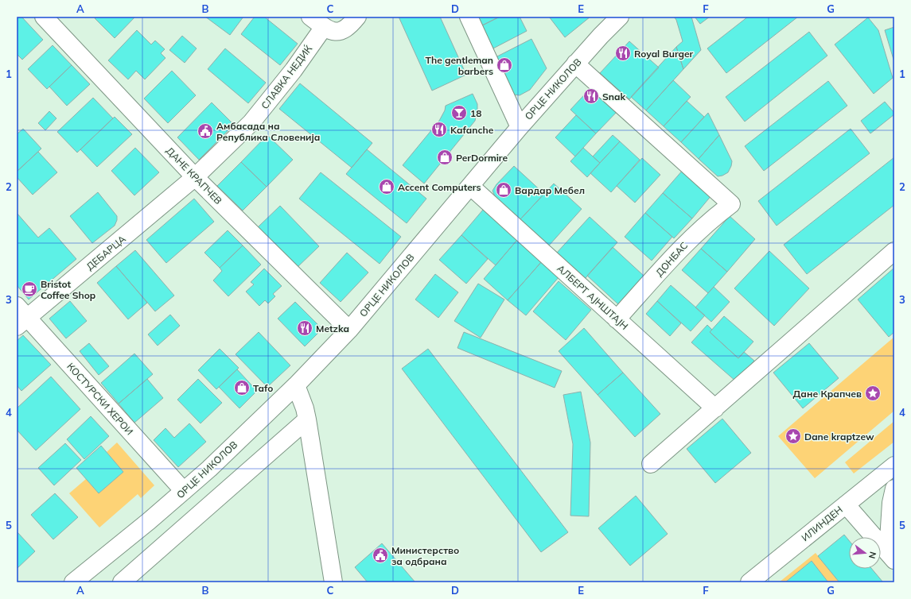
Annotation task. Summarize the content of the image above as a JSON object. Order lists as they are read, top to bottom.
{
  "streets": {
    "street": [
      "СЛАВКА НЕДИЌ",
      "ОРЦЕ НИКОЛОВ",
      "ДАНЕ КРАПЧЕВ",
      "ДЕБАРЦА",
      "ДОНБАС",
      "АЛБЕРТ АЈНШТАЈН",
      "КОСТУРСКИ ХЕРОИ",
      "ИЛИНДЕН"
    ]
  },
  "crossings": [
    ["СЛАВКА НЕДИЌ", "ДАНЕ КРАПЧЕВ"],
    ["СЛАВКА НЕДИЌ", "ДЕБАРЦА"],
    ["ОРЦЕ НИКОЛОВ", "ДАНЕ КРАПЧЕВ"],
    ["ОРЦЕ НИКОЛОВ", "ДОНБАС"],
    ["ОРЦЕ НИКОЛОВ", "АЛБЕРТ АЈНШТАЈН"],
    ["ОРЦЕ НИКОЛОВ", "КОСТУРСКИ ХЕРОИ"],
    ["ДАНЕ КРАПЧЕВ", "ДЕБАРЦА"],
    ["ДЕБАРЦА", "КОСТУРСКИ ХЕРОИ"],
    ["ДОНБАС", "АЛБЕРТ АЈНШТАЈН"]
  ],
  "places": {
    "restaurant": [
      "Royal Burger",
      "Snak",
      "Kafanche",
      "Metzka"
    ],
    "shop": [
      "The gentleman barbers",
      "PerDormire",
      "Accent Computers",
      "Вардар Мебел",
      "Tafo"
    ],
    "bar": ["18"],
    "public building": ["Амбасада на Република Словенија", "Министерство за одбрана"],
    "cafe": ["Bristot Coffee Shop"],
    "place": ["Дане Крапчев", "Dane kraptzew"]
  },
  "north": "right",
  "grid": {
    "columns": [
      "A",
      "B",
      "C",
      "D",
      "E",
      "F",
      "G"
    ],
    "rows": [
      "1",
      "2",
      "3",
      "4",
      "5"
    ]
  }
}
